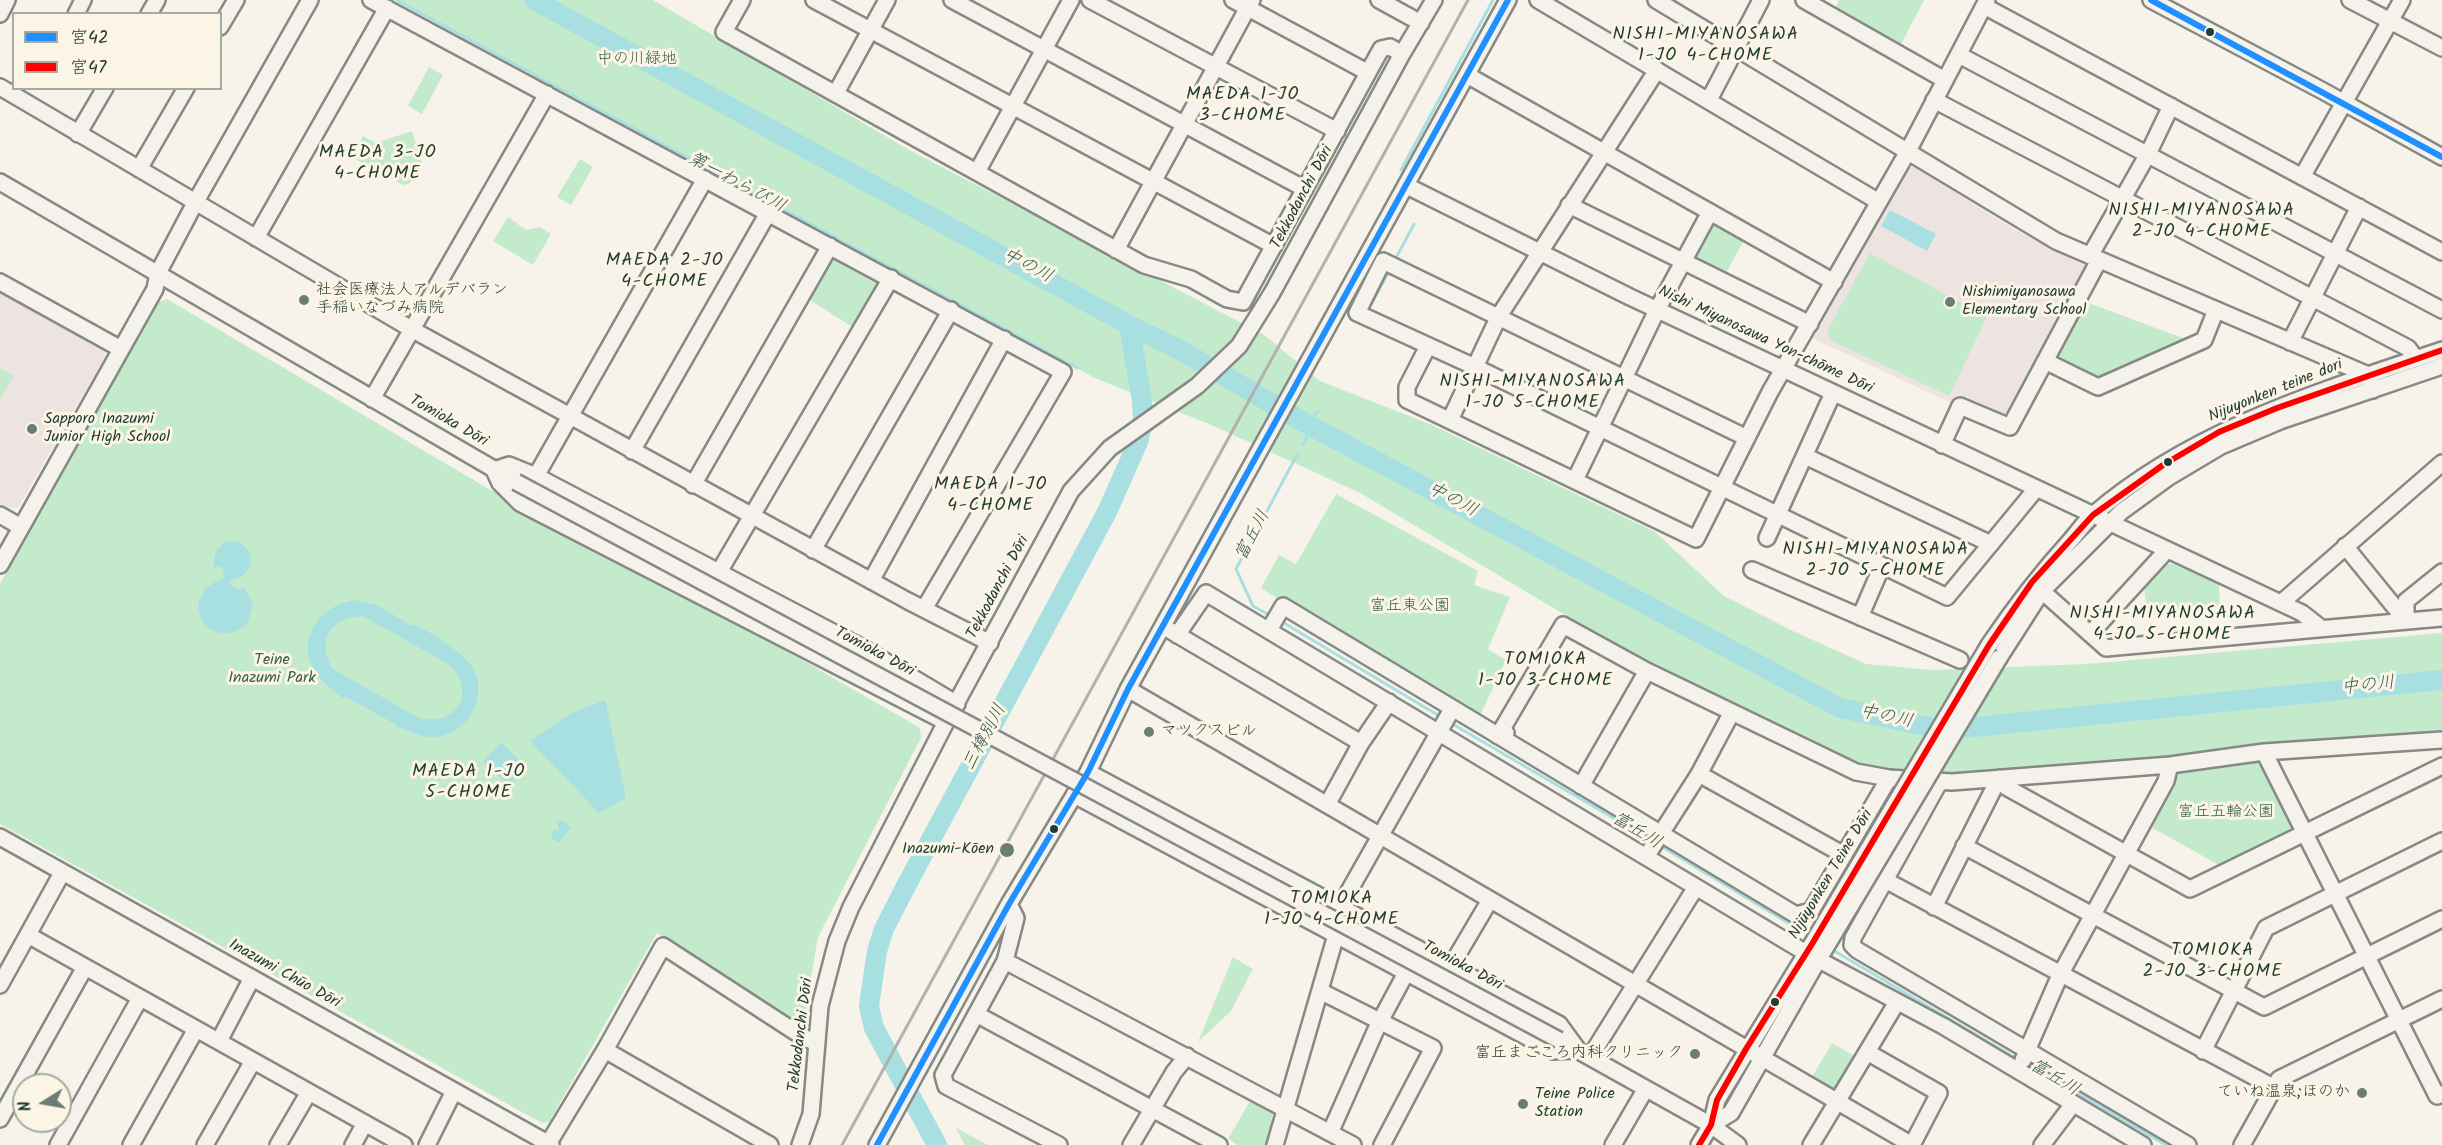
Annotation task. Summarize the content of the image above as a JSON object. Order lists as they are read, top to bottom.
{
  "streets": {
    "street": [
      "Tekkodanchi Dōri",
      "Nishi Miyanosawa Yon-chōme Dōri",
      "Nijuyonken teine dori",
      "Tomioka Dōri",
      "Nijūyonken Teine Dōri",
      "Inazumi Chūo Dōri"
    ]
  },
  "crossings": [
    ["Nishi Miyanosawa Yon-chōme Dōri", "Nijuyonken teine dori"],
    ["Nijuyonken teine dori", "Nijūyonken Teine Dōri"],
    ["Tomioka Dōri", "Nijūyonken Teine Dōri"]
  ],
  "districts": [
    "NISHI-MIYANOSAWA 1-JO 4-CHOME",
    "MAEDA 1-JO 3-CHOME",
    "MAEDA 3-JO 4-CHOME",
    "NISHI-MIYANOSAWA 2-JO 4-CHOME",
    "MAEDA 2-JO 4-CHOME",
    "NISHI-MIYANOSAWA 1-JO 5-CHOME",
    "MAEDA 1-JO 4-CHOME",
    "NISHI-MIYANOSAWA 2-JO 5-CHOME",
    "NISHI-MIYANOSAWA 4-JO 5-CHOME",
    "TOMIOKA 1-JO 3-CHOME",
    "MAEDA 1-JO 5-CHOME",
    "TOMIOKA 1-JO 4-CHOME",
    "TOMIOKA 2-JO 3-CHOME"
  ],
  "water": [
    "第一わらび川",
    "中の川",
    "富丘川",
    "三樽別川"
  ],
  "parks": [
    "中の川緑地",
    "富丘東公園",
    "Teine Inazumi Park",
    "富丘五輪公園"
  ],
  "places": [
    "社会医療法人アルデバラン 手稲いなづみ病院",
    "Nishimiyanosawa Elementary School",
    "Sapporo Inazumi Junior High School",
    "マツクスビル",
    "Inazumi-Kōen",
    "富丘まごころ内科クリニック",
    "ていね温泉;ほのか",
    "Teine Police Station"
  ],
  "lines": ["transit line 宮42", "transit line 宮47"],
  "legend": ["宮42", "宮47"],
  "north": "left"
}
